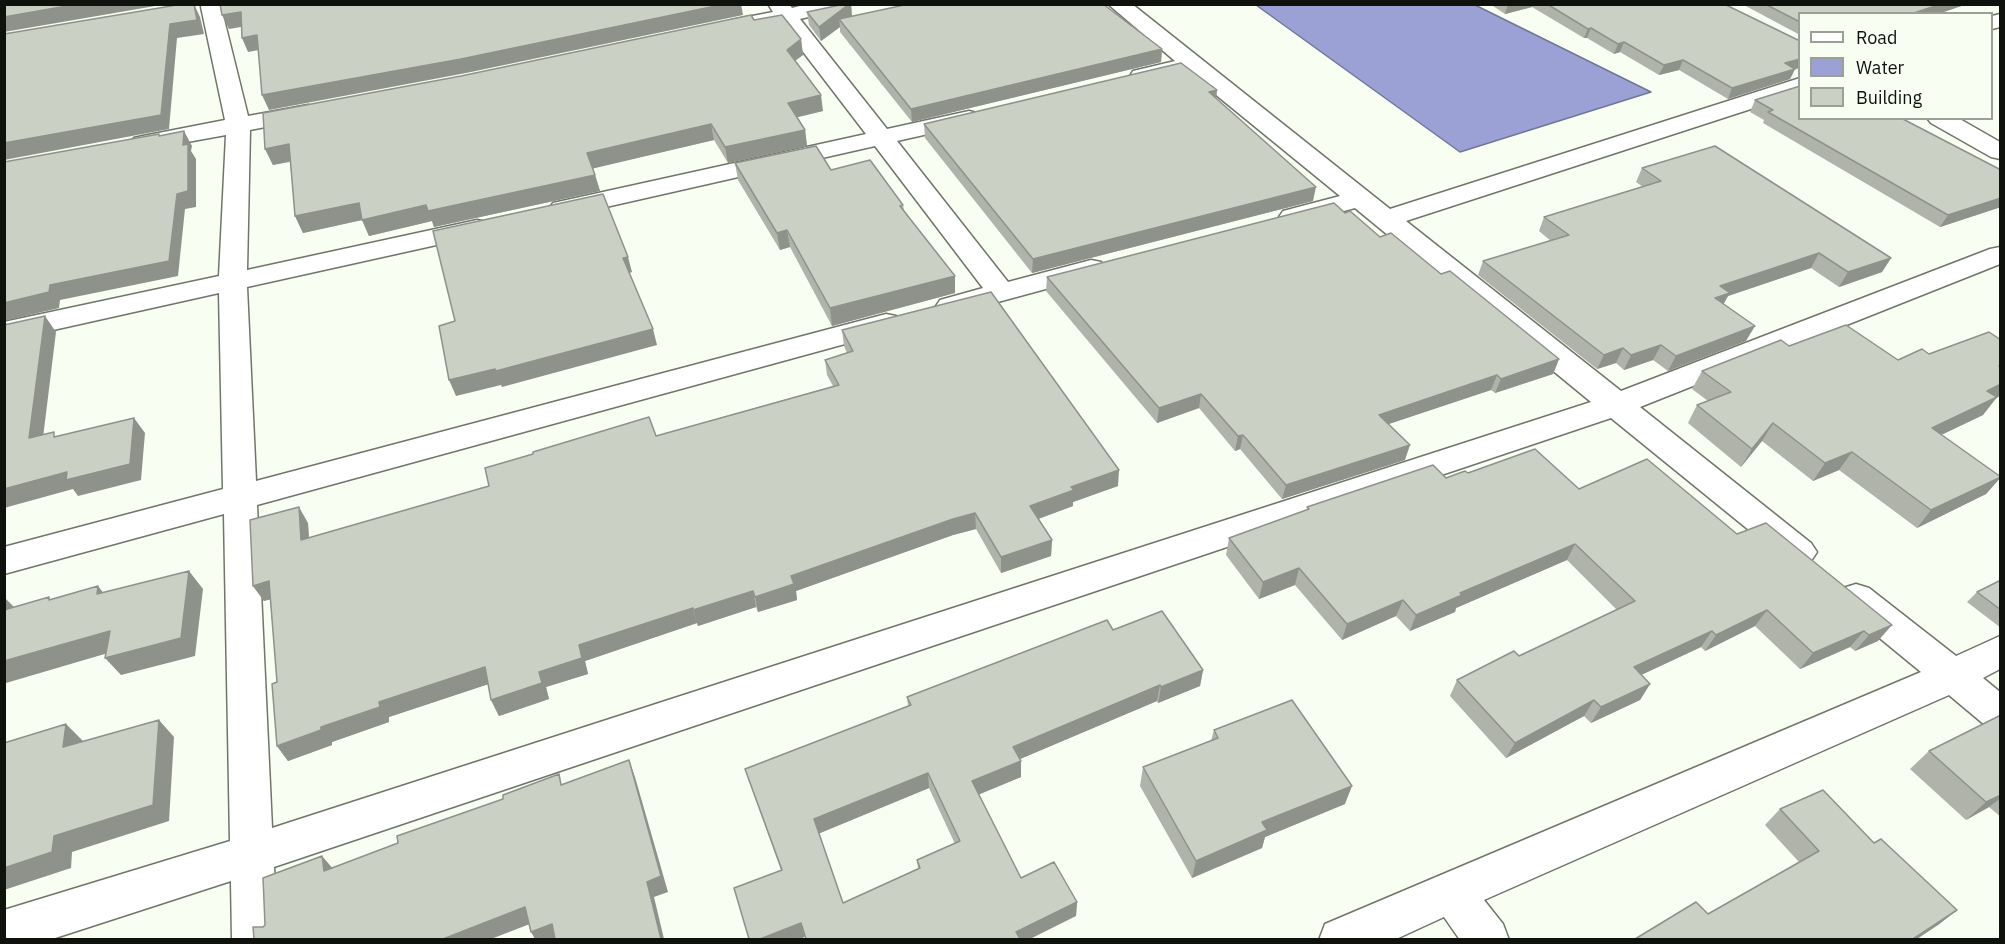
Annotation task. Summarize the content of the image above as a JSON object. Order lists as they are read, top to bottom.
{
  "legend": ["Road", "Water", "Building"]
}
